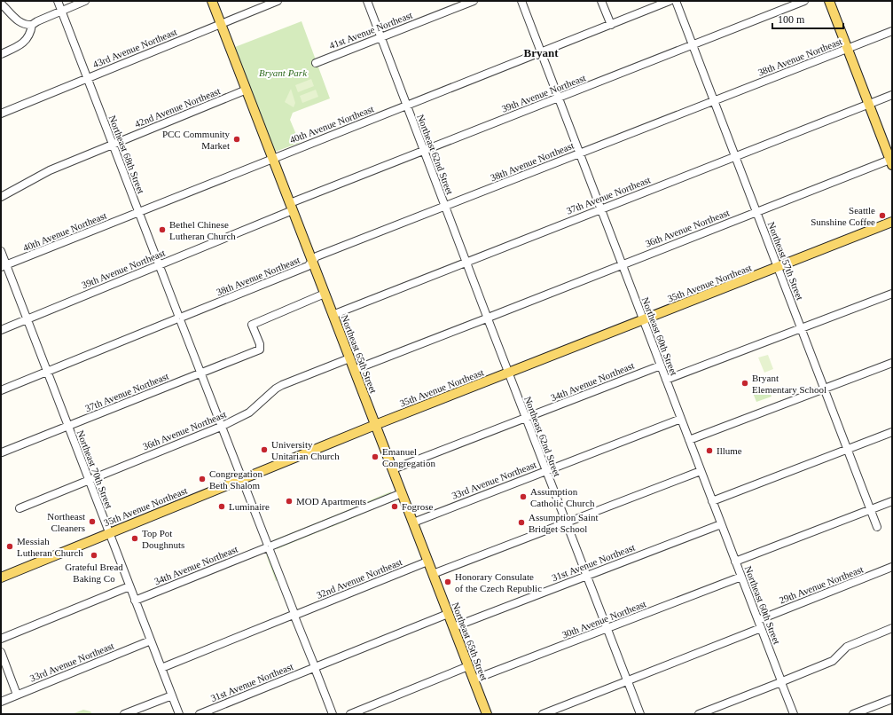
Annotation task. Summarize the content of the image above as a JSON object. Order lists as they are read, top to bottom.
{
  "streets": {
    "main road": ["35th Avenue Northeast", "Northeast 65th Street"],
    "street": [
      "41st Avenue Northeast",
      "43rd Avenue Northeast",
      "38th Avenue Northeast",
      "39th Avenue Northeast",
      "42nd Avenue Northeast",
      "40th Avenue Northeast",
      "Northeast 68th Street",
      "Northeast 62nd Street",
      "37th Avenue Northeast",
      "36th Avenue Northeast",
      "Northeast 57th Street",
      "Northeast 60th Street",
      "34th Avenue Northeast",
      "Northeast 70th Street",
      "33rd Avenue Northeast",
      "31st Avenue Northeast",
      "32nd Avenue Northeast",
      "29th Avenue Northeast",
      "30th Avenue Northeast"
    ]
  },
  "crossings": [
    ["41st Avenue Northeast", "Northeast 62nd Street"],
    ["43rd Avenue Northeast", "Northeast 68th Street"],
    ["43rd Avenue Northeast", "Northeast 65th Street"],
    ["38th Avenue Northeast", "Northeast 68th Street"],
    ["38th Avenue Northeast", "Northeast 62nd Street"],
    ["38th Avenue Northeast", "Northeast 57th Street"],
    ["38th Avenue Northeast", "Northeast 60th Street"],
    ["38th Avenue Northeast", "Northeast 65th Street"],
    ["38th Avenue Northeast", "Northeast 70th Street"],
    ["39th Avenue Northeast", "Northeast 68th Street"],
    ["39th Avenue Northeast", "Northeast 62nd Street"],
    ["39th Avenue Northeast", "Northeast 57th Street"],
    ["39th Avenue Northeast", "Northeast 60th Street"],
    ["39th Avenue Northeast", "Northeast 65th Street"],
    ["39th Avenue Northeast", "Northeast 70th Street"],
    ["42nd Avenue Northeast", "Northeast 68th Street"],
    ["42nd Avenue Northeast", "Northeast 65th Street"],
    ["40th Avenue Northeast", "Northeast 68th Street"],
    ["40th Avenue Northeast", "Northeast 62nd Street"],
    ["40th Avenue Northeast", "Northeast 60th Street"],
    ["40th Avenue Northeast", "Northeast 65th Street"],
    ["40th Avenue Northeast", "Northeast 70th Street"],
    ["Northeast 68th Street", "37th Avenue Northeast"],
    ["Northeast 68th Street", "36th Avenue Northeast"],
    ["Northeast 68th Street", "35th Avenue Northeast"],
    ["Northeast 68th Street", "34th Avenue Northeast"],
    ["Northeast 68th Street", "31st Avenue Northeast"],
    ["Northeast 68th Street", "32nd Avenue Northeast"],
    ["Northeast 62nd Street", "37th Avenue Northeast"],
    ["Northeast 62nd Street", "36th Avenue Northeast"],
    ["Northeast 62nd Street", "35th Avenue Northeast"],
    ["Northeast 62nd Street", "34th Avenue Northeast"],
    ["Northeast 62nd Street", "33rd Avenue Northeast"],
    ["Northeast 62nd Street", "31st Avenue Northeast"],
    ["Northeast 62nd Street", "30th Avenue Northeast"],
    ["37th Avenue Northeast", "Northeast 57th Street"],
    ["37th Avenue Northeast", "Northeast 60th Street"],
    ["37th Avenue Northeast", "Northeast 65th Street"],
    ["37th Avenue Northeast", "Northeast 70th Street"],
    ["36th Avenue Northeast", "Northeast 57th Street"],
    ["36th Avenue Northeast", "Northeast 60th Street"],
    ["36th Avenue Northeast", "Northeast 65th Street"],
    ["36th Avenue Northeast", "Northeast 70th Street"],
    ["Northeast 57th Street", "35th Avenue Northeast"],
    ["35th Avenue Northeast", "Northeast 60th Street"],
    ["35th Avenue Northeast", "Northeast 65th Street"],
    ["35th Avenue Northeast", "Northeast 70th Street"],
    ["Northeast 60th Street", "34th Avenue Northeast"],
    ["Northeast 60th Street", "33rd Avenue Northeast"],
    ["Northeast 60th Street", "31st Avenue Northeast"],
    ["Northeast 60th Street", "29th Avenue Northeast"],
    ["Northeast 60th Street", "30th Avenue Northeast"],
    ["Northeast 65th Street", "34th Avenue Northeast"],
    ["Northeast 65th Street", "33rd Avenue Northeast"],
    ["Northeast 65th Street", "31st Avenue Northeast"],
    ["Northeast 65th Street", "32nd Avenue Northeast"],
    ["Northeast 65th Street", "30th Avenue Northeast"],
    ["34th Avenue Northeast", "Northeast 70th Street"],
    ["Northeast 70th Street", "33rd Avenue Northeast"],
    ["Northeast 70th Street", "32nd Avenue Northeast"]
  ],
  "districts": ["Bryant"],
  "parks": ["Bryant Park"],
  "places": [
    "PCC Community Market",
    "Seattle Sunshine Coffee",
    "Bethel Chinese Lutheran Church",
    "Bryant Elementary School",
    "University Unitarian Church",
    "Illume",
    "Emanuel Congregation",
    "Congregation Beth Shalom",
    "Assumption Catholic Church",
    "MOD Apartments",
    "Luminaire",
    "Fogrose",
    "Northeast Cleaners",
    "Assumption Saint Bridget School",
    "Top Pot Doughnuts",
    "Messiah Lutheran Church",
    "Grateful Bread Baking Co",
    "Honorary Consulate of the Czech Republic"
  ],
  "scale_bar": "100 m"
}
